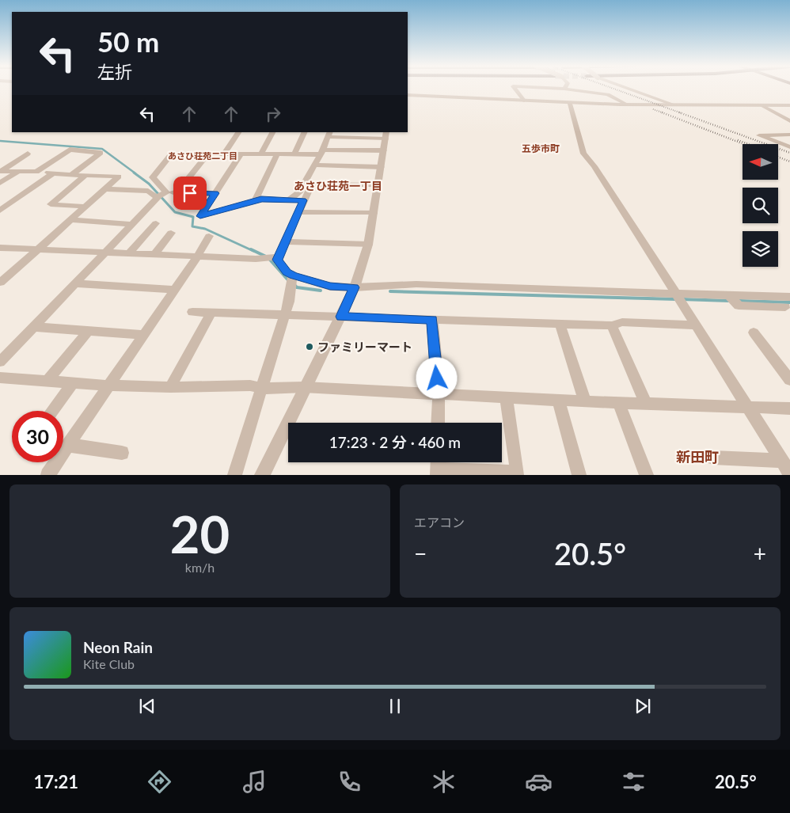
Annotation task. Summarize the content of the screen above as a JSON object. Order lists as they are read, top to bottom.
{
  "districts": [
    "五歩市町",
    "あさひ荘苑二丁目",
    "あさひ荘苑一丁目",
    "新田町"
  ],
  "places": ["ファミリーマート"],
  "north": "left",
  "page": {
    "turn": ["50 m", "左折"],
    "limit": "30",
    "trip": "17:23 · 2 分 · 460 m",
    "tile": [
      ["20", "km/h"],
      "エアコン"
    ],
    "heat": ["−", "20.5°", "+"],
    "song": ["Neon Rain", "Kite Club"],
    "tabs": ["17:21", "20.5°"]
  }
}
